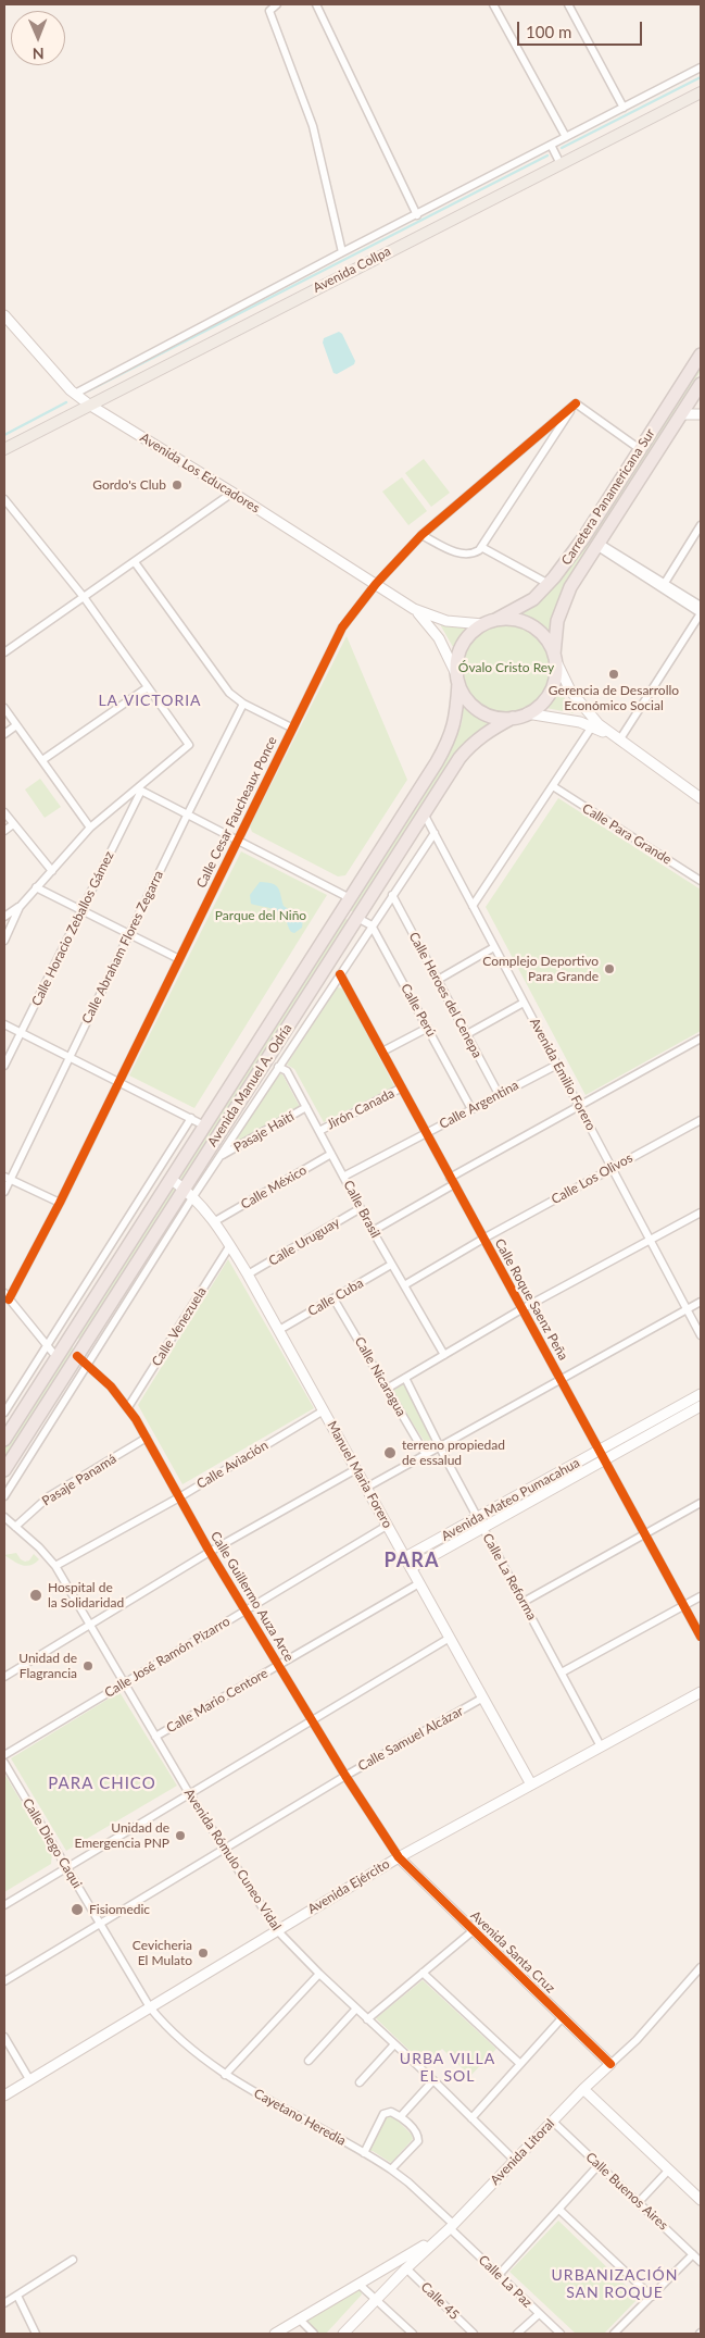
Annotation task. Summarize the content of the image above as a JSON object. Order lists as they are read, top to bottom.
{
  "streets": {
    "highway": ["Carretera Panamericana Sur", "Avenida Manuel A. Odría"],
    "main road": ["Avenida Collpa"],
    "street": [
      "Avenida Los Educadores",
      "Calle Cesar Faucheaux Ponce",
      "Calle Para Grande",
      "Calle Horacio Zeballos Gámez",
      "Calle Abraham Flores Zegarra",
      "Calle Heroes del Cenepa",
      "Calle Perú",
      "Avenida Emilio Forero",
      "Calle Argentina",
      "Jirón Canada",
      "Pasaje Haití",
      "Calle Los Olivos",
      "Calle México",
      "Calle Brasil",
      "Calle Uruguay",
      "Calle Cuba",
      "Calle Roque Saenz Peña",
      "Calle Venezuela",
      "Calle Nicaragua",
      "Calle Aviación",
      "Manuel Maria Forero",
      "Pasaje Panamá",
      "Avenida Mateo Pumacahua",
      "Calle La Reforma",
      "Calle Guillermo Auza Arce",
      "Calle José Ramón Pizarro",
      "Calle Mario Centore",
      "Calle Samuel Alcázar",
      "Calle Diego Caqui",
      "Avenida Rómulo Cuneo Vidal",
      "Avenida Ejército",
      "Avenida Santa Cruz",
      "Cayetano Heredia",
      "Avenida Litoral",
      "Calle Buenos Aires",
      "Calle La Paz",
      "Calle 45"
    ]
  },
  "crossings": [
    ["Avenida Collpa", "Avenida Los Educadores"],
    ["Avenida Los Educadores", "Carretera Panamericana Sur"],
    ["Avenida Los Educadores", "Calle Cesar Faucheaux Ponce"],
    ["Avenida Los Educadores", "Avenida Manuel A. Odría"],
    ["Carretera Panamericana Sur", "Avenida Manuel A. Odría"],
    ["Calle Heroes del Cenepa", "Avenida Manuel A. Odría"],
    ["Calle Heroes del Cenepa", "Calle Argentina"],
    ["Calle Perú", "Avenida Manuel A. Odría"],
    ["Calle Perú", "Calle Argentina"],
    ["Avenida Emilio Forero", "Avenida Manuel A. Odría"],
    ["Avenida Emilio Forero", "Calle Argentina"],
    ["Avenida Emilio Forero", "Calle Los Olivos"],
    ["Avenida Manuel A. Odría", "Pasaje Haití"],
    ["Avenida Manuel A. Odría", "Calle Brasil"],
    ["Avenida Manuel A. Odría", "Calle Roque Saenz Peña"],
    ["Avenida Manuel A. Odría", "Manuel Maria Forero"],
    ["Avenida Manuel A. Odría", "Calle Guillermo Auza Arce"],
    ["Calle Argentina", "Calle Brasil"],
    ["Calle Argentina", "Calle Roque Saenz Peña"],
    ["Jirón Canada", "Calle Brasil"],
    ["Jirón Canada", "Calle Roque Saenz Peña"],
    ["Pasaje Haití", "Calle Brasil"],
    ["Calle Los Olivos", "Calle Brasil"],
    ["Calle Los Olivos", "Calle Roque Saenz Peña"],
    ["Calle México", "Calle Brasil"],
    ["Calle México", "Manuel Maria Forero"],
    ["Calle Brasil", "Calle Uruguay"],
    ["Calle Brasil", "Calle Cuba"],
    ["Calle Uruguay", "Manuel Maria Forero"],
    ["Calle Cuba", "Calle Nicaragua"],
    ["Calle Cuba", "Manuel Maria Forero"],
    ["Calle Roque Saenz Peña", "Avenida Mateo Pumacahua"],
    ["Calle Venezuela", "Manuel Maria Forero"],
    ["Calle Venezuela", "Calle Guillermo Auza Arce"],
    ["Calle Aviación", "Manuel Maria Forero"],
    ["Calle Aviación", "Calle Guillermo Auza Arce"],
    ["Calle Aviación", "Avenida Rómulo Cuneo Vidal"],
    ["Manuel Maria Forero", "Avenida Mateo Pumacahua"],
    ["Manuel Maria Forero", "Calle José Ramón Pizarro"],
    ["Manuel Maria Forero", "Calle Mario Centore"],
    ["Manuel Maria Forero", "Calle Samuel Alcázar"],
    ["Manuel Maria Forero", "Avenida Ejército"],
    ["Pasaje Panamá", "Calle Guillermo Auza Arce"],
    ["Pasaje Panamá", "Avenida Rómulo Cuneo Vidal"],
    ["Avenida Mateo Pumacahua", "Calle La Reforma"],
    ["Calle La Reforma", "Avenida Ejército"],
    ["Calle Guillermo Auza Arce", "Calle José Ramón Pizarro"],
    ["Calle Guillermo Auza Arce", "Calle Mario Centore"],
    ["Calle Guillermo Auza Arce", "Calle Samuel Alcázar"],
    ["Calle Guillermo Auza Arce", "Avenida Ejército"],
    ["Calle Guillermo Auza Arce", "Avenida Santa Cruz"],
    ["Calle José Ramón Pizarro", "Avenida Rómulo Cuneo Vidal"],
    ["Calle Mario Centore", "Avenida Rómulo Cuneo Vidal"],
    ["Calle Samuel Alcázar", "Calle Diego Caqui"],
    ["Calle Samuel Alcázar", "Avenida Rómulo Cuneo Vidal"],
    ["Calle Diego Caqui", "Avenida Ejército"],
    ["Calle Diego Caqui", "Cayetano Heredia"],
    ["Avenida Rómulo Cuneo Vidal", "Avenida Ejército"],
    ["Avenida Rómulo Cuneo Vidal", "Avenida Litoral"],
    ["Avenida Ejército", "Avenida Santa Cruz"],
    ["Avenida Ejército", "Cayetano Heredia"],
    ["Avenida Santa Cruz", "Avenida Litoral"],
    ["Cayetano Heredia", "Avenida Litoral"],
    ["Cayetano Heredia", "Calle La Paz"],
    ["Avenida Litoral", "Calle Buenos Aires"],
    ["Avenida Litoral", "Calle La Paz"],
    ["Avenida Litoral", "Calle 45"]
  ],
  "districts": [
    "LA VICTORIA",
    "PARA",
    "PARA CHICO",
    "URBA VILLA EL SOL",
    "URBANIZACIÓN SAN ROQUE"
  ],
  "parks": ["Óvalo Cristo Rey", "Parque del Niño"],
  "places": [
    "Gordo's Club",
    "Gerencia de Desarrollo Económico Social",
    "Complejo Deportivo Para Grande",
    "terreno propiedad de essalud",
    "Hospital de la Solidaridad",
    "Unidad de Flagrancia",
    "Unidad de Emergencia PNP",
    "Fisiomedic",
    "Cevicheria El Mulato"
  ],
  "scale_bar": "100 m",
  "north": "bottom"
}
